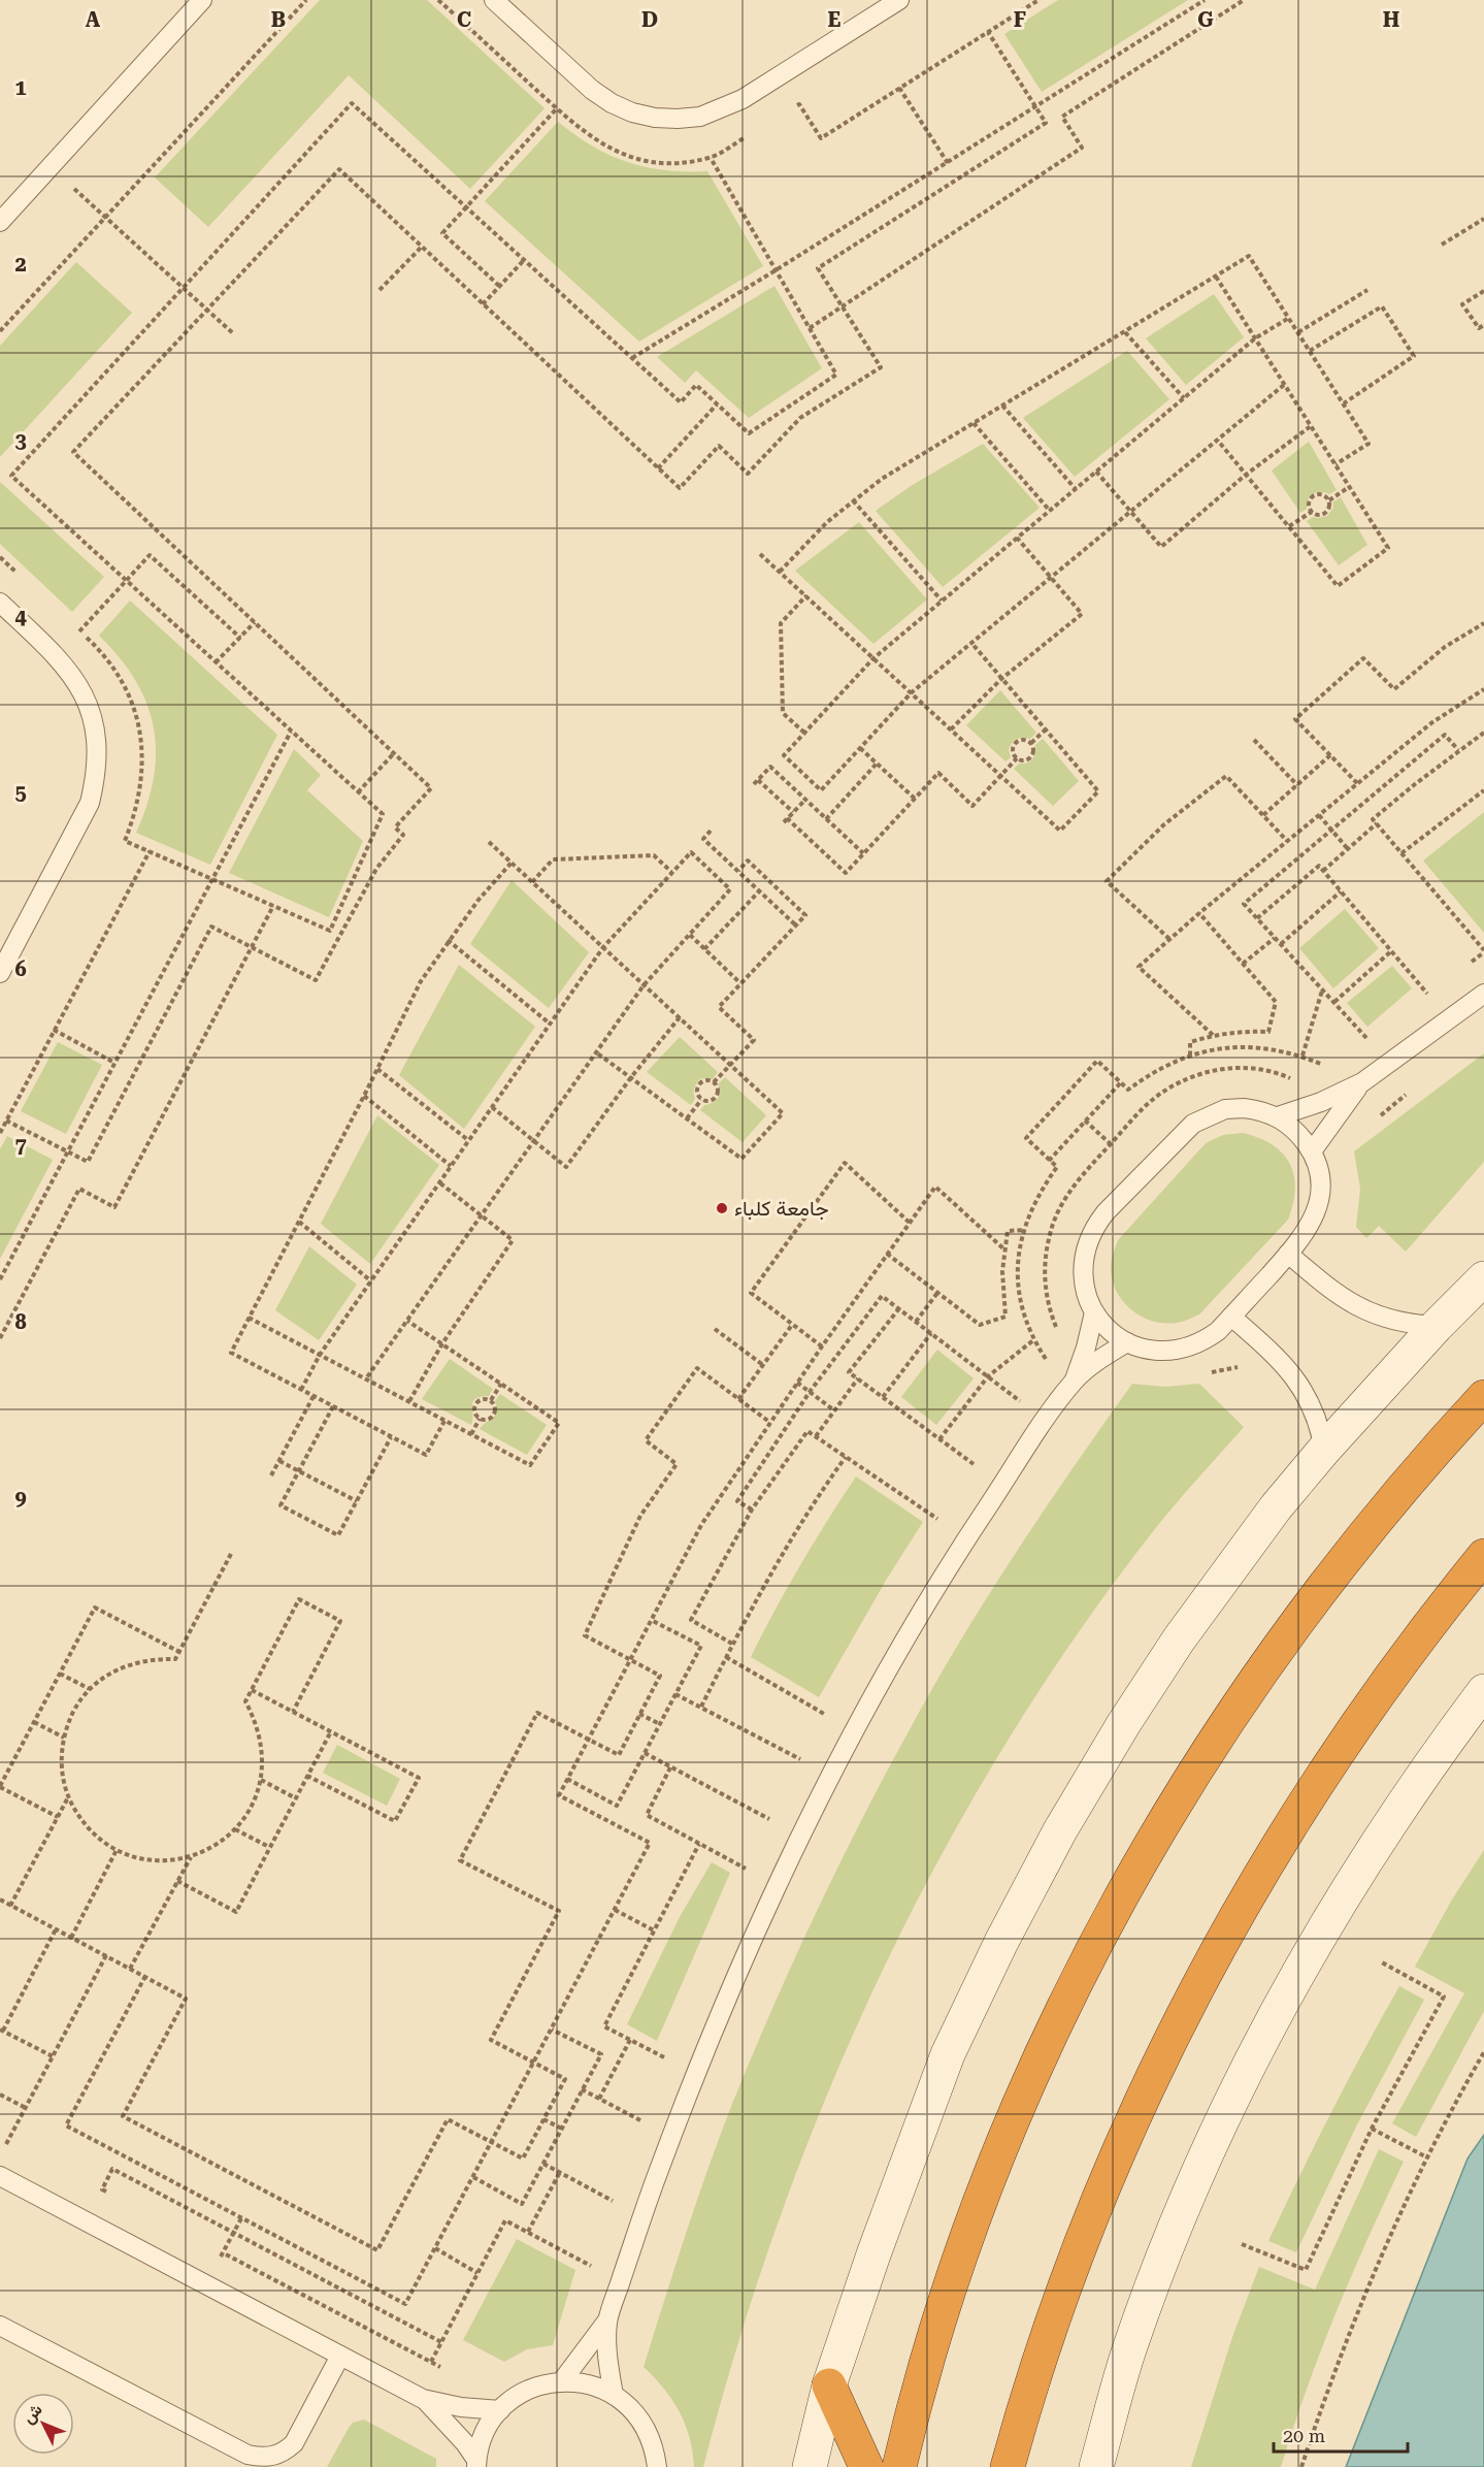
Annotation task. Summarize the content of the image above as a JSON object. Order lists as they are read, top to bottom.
{
  "places": ["جامعة كلباء"],
  "scale_bar": "20 m",
  "north": "top left",
  "grid": {
    "columns": [
      "A",
      "B",
      "C",
      "D",
      "E",
      "F",
      "G",
      "H"
    ],
    "rows": [
      "1",
      "2",
      "3",
      "4",
      "5",
      "6",
      "7",
      "8",
      "9"
    ]
  }
}
